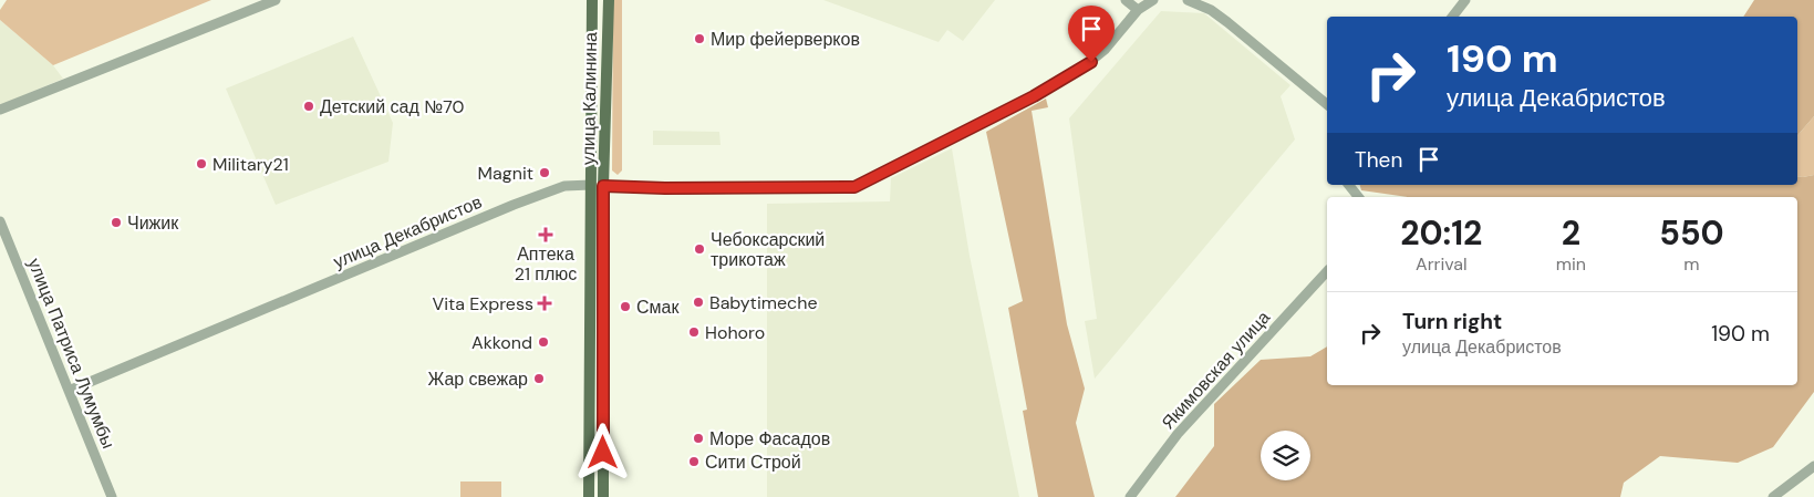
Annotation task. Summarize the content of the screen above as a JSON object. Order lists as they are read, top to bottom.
{
  "streets": {
    "main road": ["улица Калинина", "улица Декабристов"],
    "street": ["улица Патриса Лумумбы", "Якимовская улица"]
  },
  "crossings": [
    ["улица Калинина", "улица Декабристов"],
    ["улица Декабристов", "улица Патриса Лумумбы"]
  ],
  "places": {
    "other": [
      "Мир фейерверков",
      "Детский сад №70",
      "Military21",
      "Magnit",
      "Чижик",
      "Чебоксарский трикотаж",
      "Babytimeche",
      "Смак",
      "Hohoro",
      "Akkond",
      "Жар свежар",
      "Море Фасадов",
      "Сити Строй"
    ],
    "health": ["Аптека 21 плюс", "Vita Express"]
  },
  "page": {
    "turn": ["190 m", "улица Декабристов"],
    "then": "Then",
    "eta": [
      "20:12",
      "Arrival",
      "2",
      "min",
      "550",
      "m"
    ],
    "list": [
      {
        "name": "Turn right",
        "note": "улица Декабристов",
        "value": "190 m"
      }
    ]
  }
}
